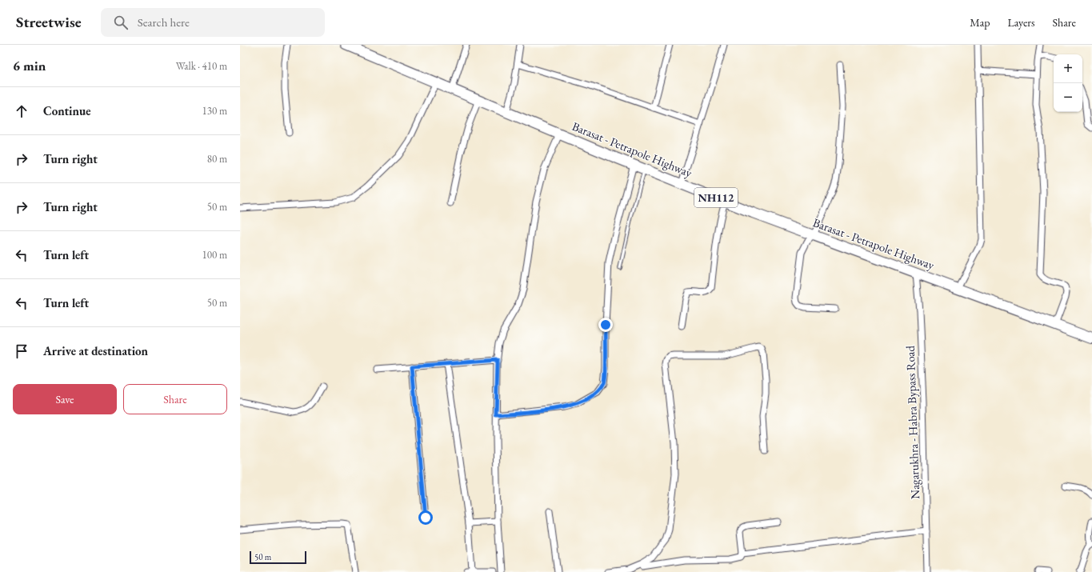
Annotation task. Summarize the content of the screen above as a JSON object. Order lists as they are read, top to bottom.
{
  "streets": {
    "highway": ["Barasat - Petrapole Highway", "NH112"],
    "street": ["Nagarukhra - Habra Bypass Road"]
  },
  "crossings": [
    ["Barasat - Petrapole Highway", "Nagarukhra - Habra Bypass Road"]
  ],
  "scale_bar": "50 m",
  "page": {
    "header": "Streetwise",
    "search": "Search here",
    "nav": ["Map", "Layers", "Share"],
    "heading": ["6 min", "Walk · 410 m"],
    "map_buttons": ["+", "−"],
    "list": [
      ["Continue", "130 m"],
      ["Turn right", "80 m"],
      ["Turn right", "50 m"],
      ["Turn left", "100 m"],
      ["Turn left", "50 m"],
      "Arrive at destination"
    ],
    "buttons": ["Save", "Share"],
    "scale": "50 m"
  }
}
